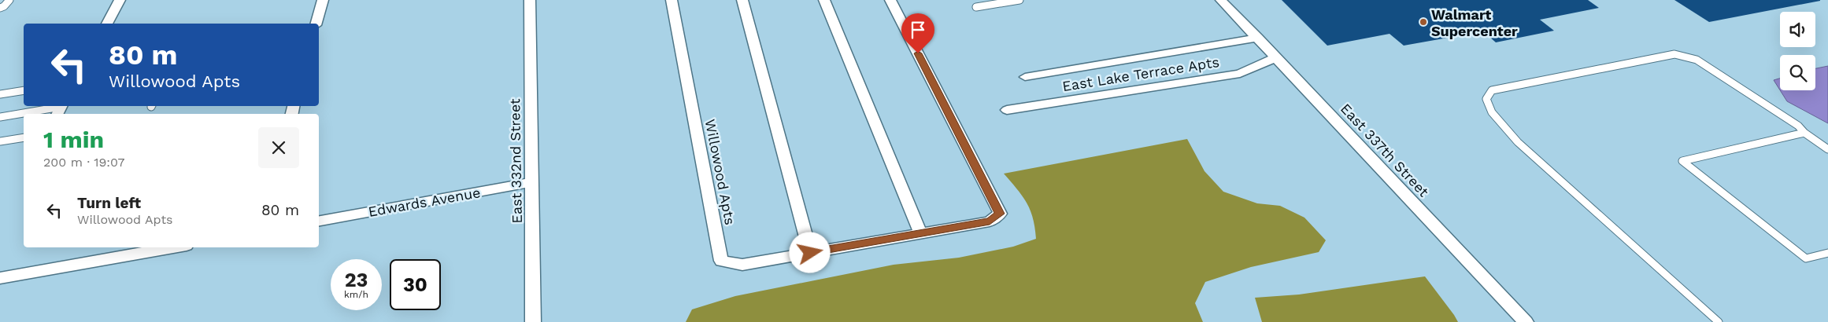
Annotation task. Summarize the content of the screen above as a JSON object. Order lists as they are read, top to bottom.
{
  "streets": {
    "street": [
      "East Lake Terrace Apts",
      "East 337th Street",
      "East 332nd Street",
      "Willowood Apts",
      "Edwards Avenue"
    ]
  },
  "crossings": [
    ["East Lake Terrace Apts", "East 337th Street"],
    ["East 332nd Street", "Edwards Avenue"]
  ],
  "places": ["Walmart Supercenter"],
  "page": {
    "turn": ["80 m", "Willowood Apts"],
    "heading": ["1 min", "200 m · 19:07"],
    "list": [
      {
        "name": "Turn left",
        "note": "Willowood Apts",
        "value": "80 m"
      }
    ],
    "speed": "23 km/h",
    "limit": "30"
  }
}
